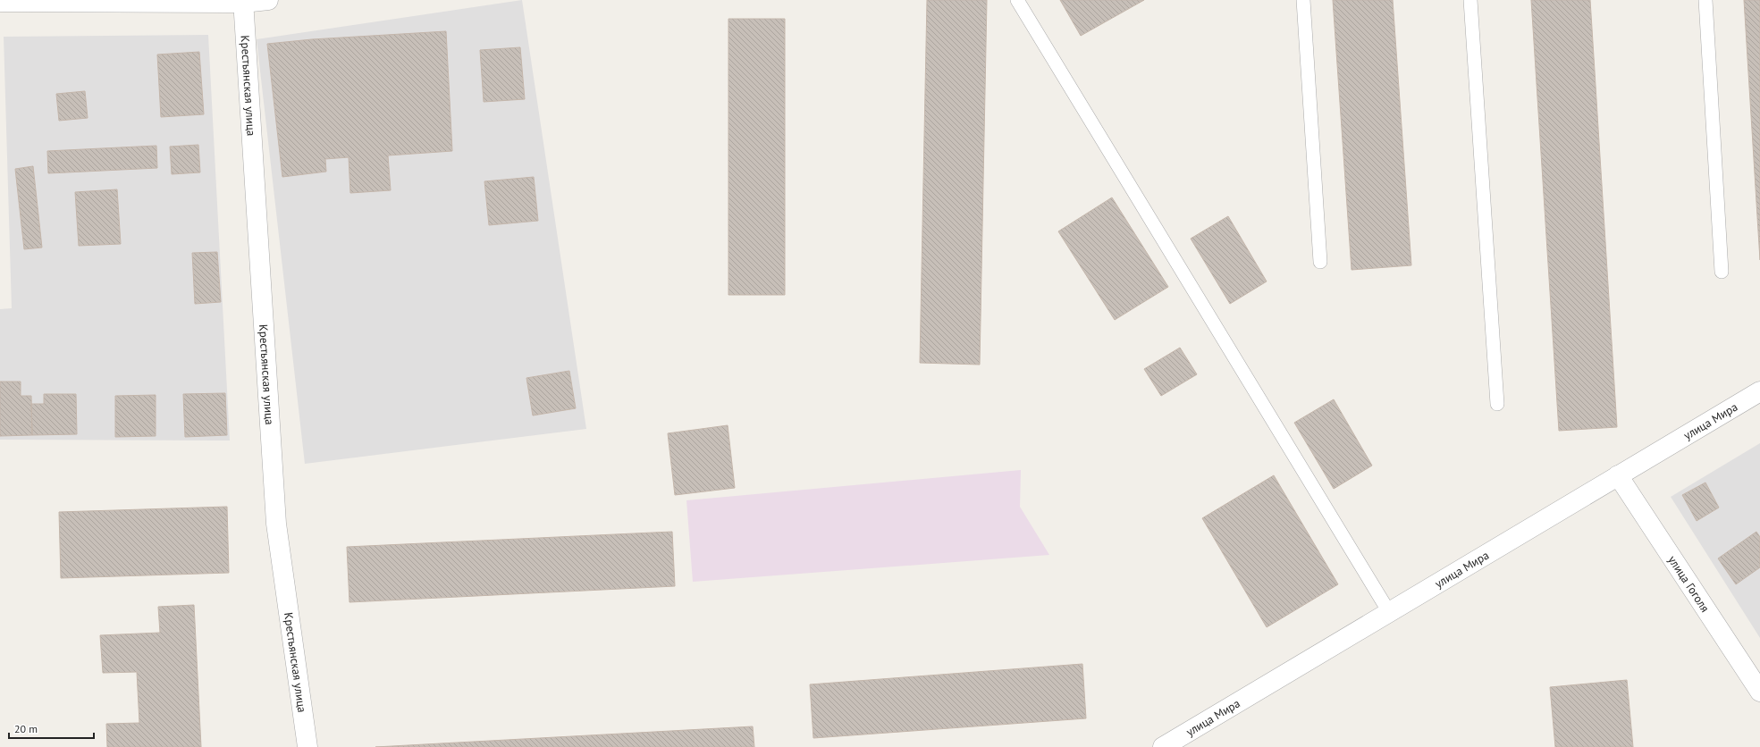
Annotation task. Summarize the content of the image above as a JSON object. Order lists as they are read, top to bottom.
{
  "streets": {
    "street": ["Крестьянская улица", "улица Мира", "улица Гоголя"]
  },
  "crossings": [
    ["улица Мира", "улица Гоголя"]
  ],
  "scale_bar": "20 m"
}
